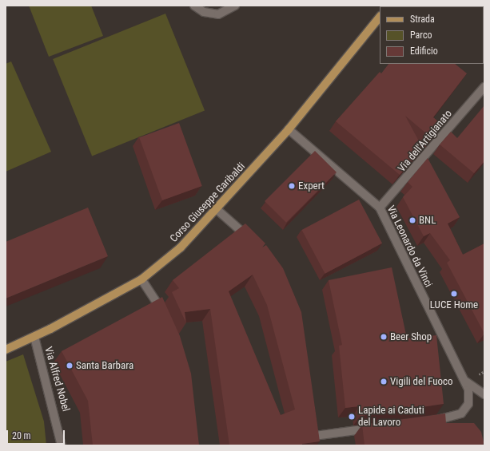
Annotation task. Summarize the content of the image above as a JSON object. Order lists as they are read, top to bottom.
{
  "streets": {
    "main road": ["Corso Giuseppe Garibaldi"],
    "street": ["Via dell'Artigianato", "Via Leonardo da Vinci", "Via Alfred Nobel"]
  },
  "crossings": [
    ["Via dell'Artigianato", "Via Leonardo da Vinci"],
    ["Corso Giuseppe Garibaldi", "Via Leonardo da Vinci"],
    ["Corso Giuseppe Garibaldi", "Via Alfred Nobel"]
  ],
  "places": [
    "Expert",
    "BNL",
    "LUCE Home",
    "Beer Shop",
    "Santa Barbara",
    "Vigili del Fuoco",
    "Lapide ai Caduti del Lavoro"
  ],
  "legend": ["Strada", "Parco", "Edificio"],
  "scale_bar": "20 m"
}
